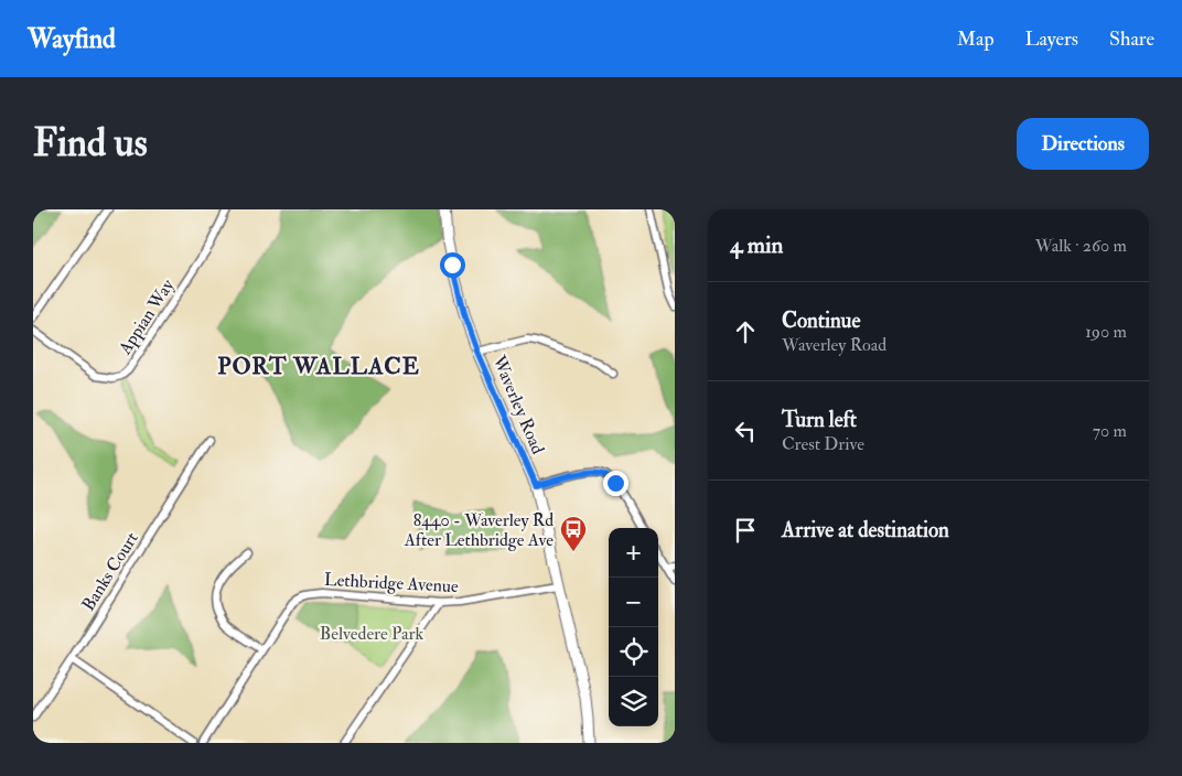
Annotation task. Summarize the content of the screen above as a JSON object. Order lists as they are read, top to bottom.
{
  "streets": {
    "main road": ["Waverley Road"],
    "street": ["Appian Way", "Banks Court", "Lethbridge Avenue"]
  },
  "crossings": [
    ["Waverley Road", "Lethbridge Avenue"]
  ],
  "districts": ["PORT WALLACE"],
  "parks": ["Belvedere Park"],
  "places": {
    "bus stop": ["8440 - Waverley Rd After Lethbridge Ave"]
  },
  "page": {
    "header": "Wayfind",
    "nav": ["Map", "Layers", "Share"],
    "buttons": "Directions",
    "title": "Find us",
    "heading": ["4 min", "Walk · 260 m"],
    "list": [
      ["Continue", "Waverley Road", "190 m"],
      ["Turn left", "Crest Drive", "70 m"],
      "Arrive at destination"
    ],
    "map_buttons": ["+", "−"]
  }
}
